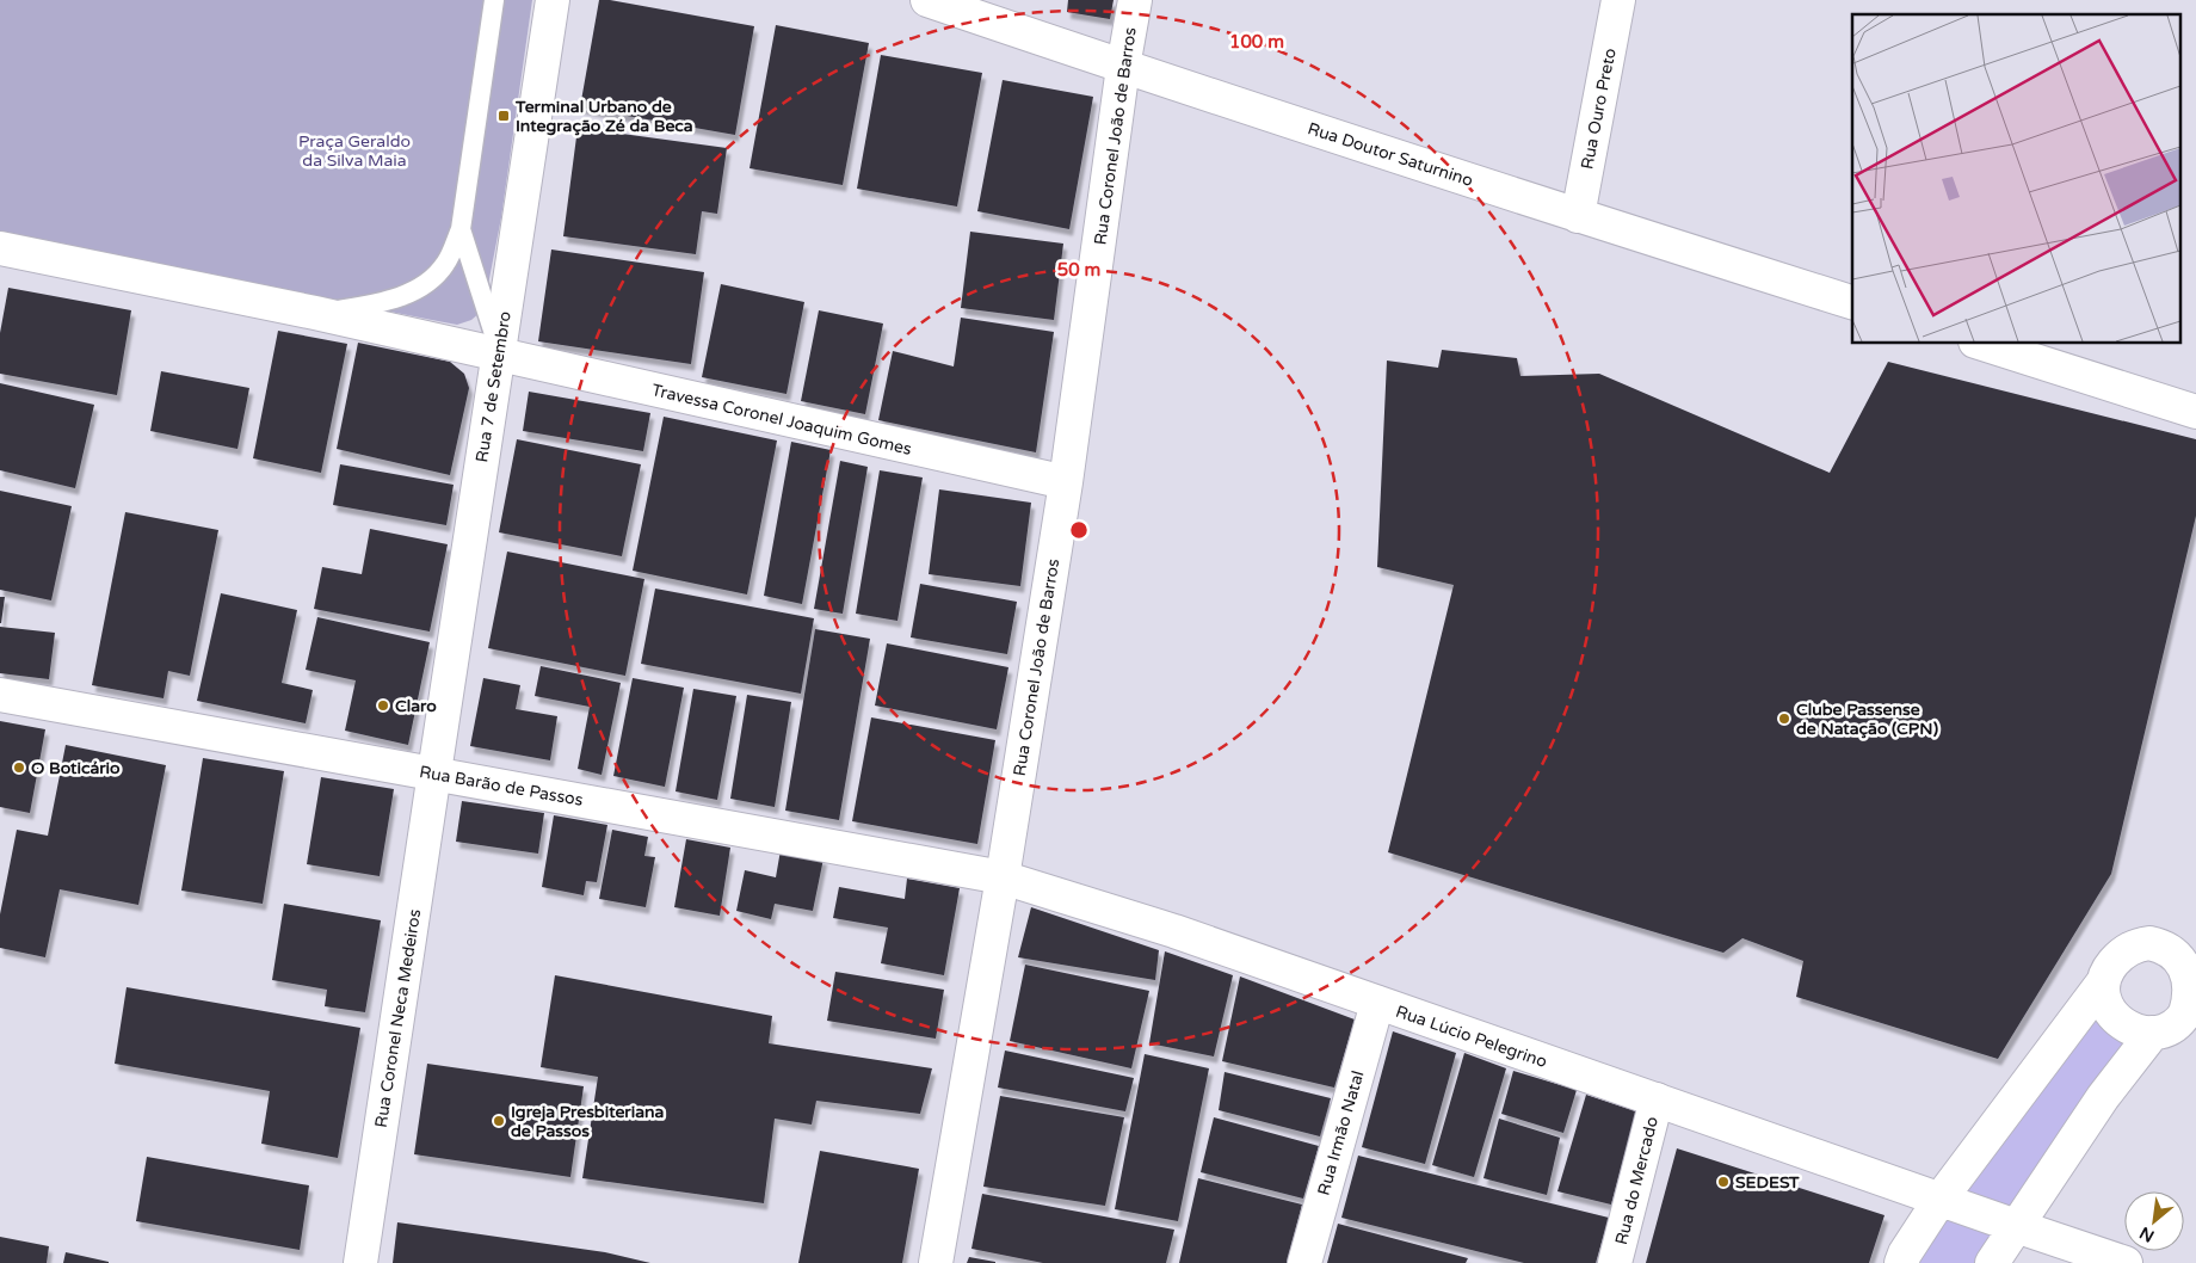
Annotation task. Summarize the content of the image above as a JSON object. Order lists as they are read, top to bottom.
{
  "streets": {
    "street": [
      "Rua Ouro Preto",
      "Rua Coronel João de Barros",
      "Rua Doutor Saturnino",
      "Rua 7 de Setembro",
      "Travessa Coronel Joaquim Gomes",
      "Rua Barão de Passos",
      "Rua Coronel Neca Medeiros",
      "Rua Lúcio Pelegrino",
      "Rua Irmão Natal",
      "Rua do Mercado"
    ]
  },
  "crossings": [
    ["Rua Ouro Preto", "Rua Doutor Saturnino"],
    ["Rua Coronel João de Barros", "Rua Doutor Saturnino"],
    ["Rua Coronel João de Barros", "Travessa Coronel Joaquim Gomes"],
    ["Rua Coronel João de Barros", "Rua Barão de Passos"],
    ["Rua Coronel João de Barros", "Rua Lúcio Pelegrino"],
    ["Rua 7 de Setembro", "Travessa Coronel Joaquim Gomes"],
    ["Rua 7 de Setembro", "Rua Barão de Passos"],
    ["Rua 7 de Setembro", "Rua Coronel Neca Medeiros"],
    ["Rua Barão de Passos", "Rua Coronel Neca Medeiros"],
    ["Rua Barão de Passos", "Rua Lúcio Pelegrino"],
    ["Rua Lúcio Pelegrino", "Rua Irmão Natal"],
    ["Rua Lúcio Pelegrino", "Rua do Mercado"]
  ],
  "parks": ["Praça Geraldo da Silva Maia"],
  "places": {
    "transit": ["Terminal Urbano de Integração Zé da Beca"],
    "other": [
      "Claro",
      "Clube Passense de Natação (CPN)",
      "O Boticário",
      "Igreja Presbiteriana de Passos",
      "SEDEST"
    ]
  },
  "north": "bottom left",
  "rings": ["100 m", "50 m"]
}
